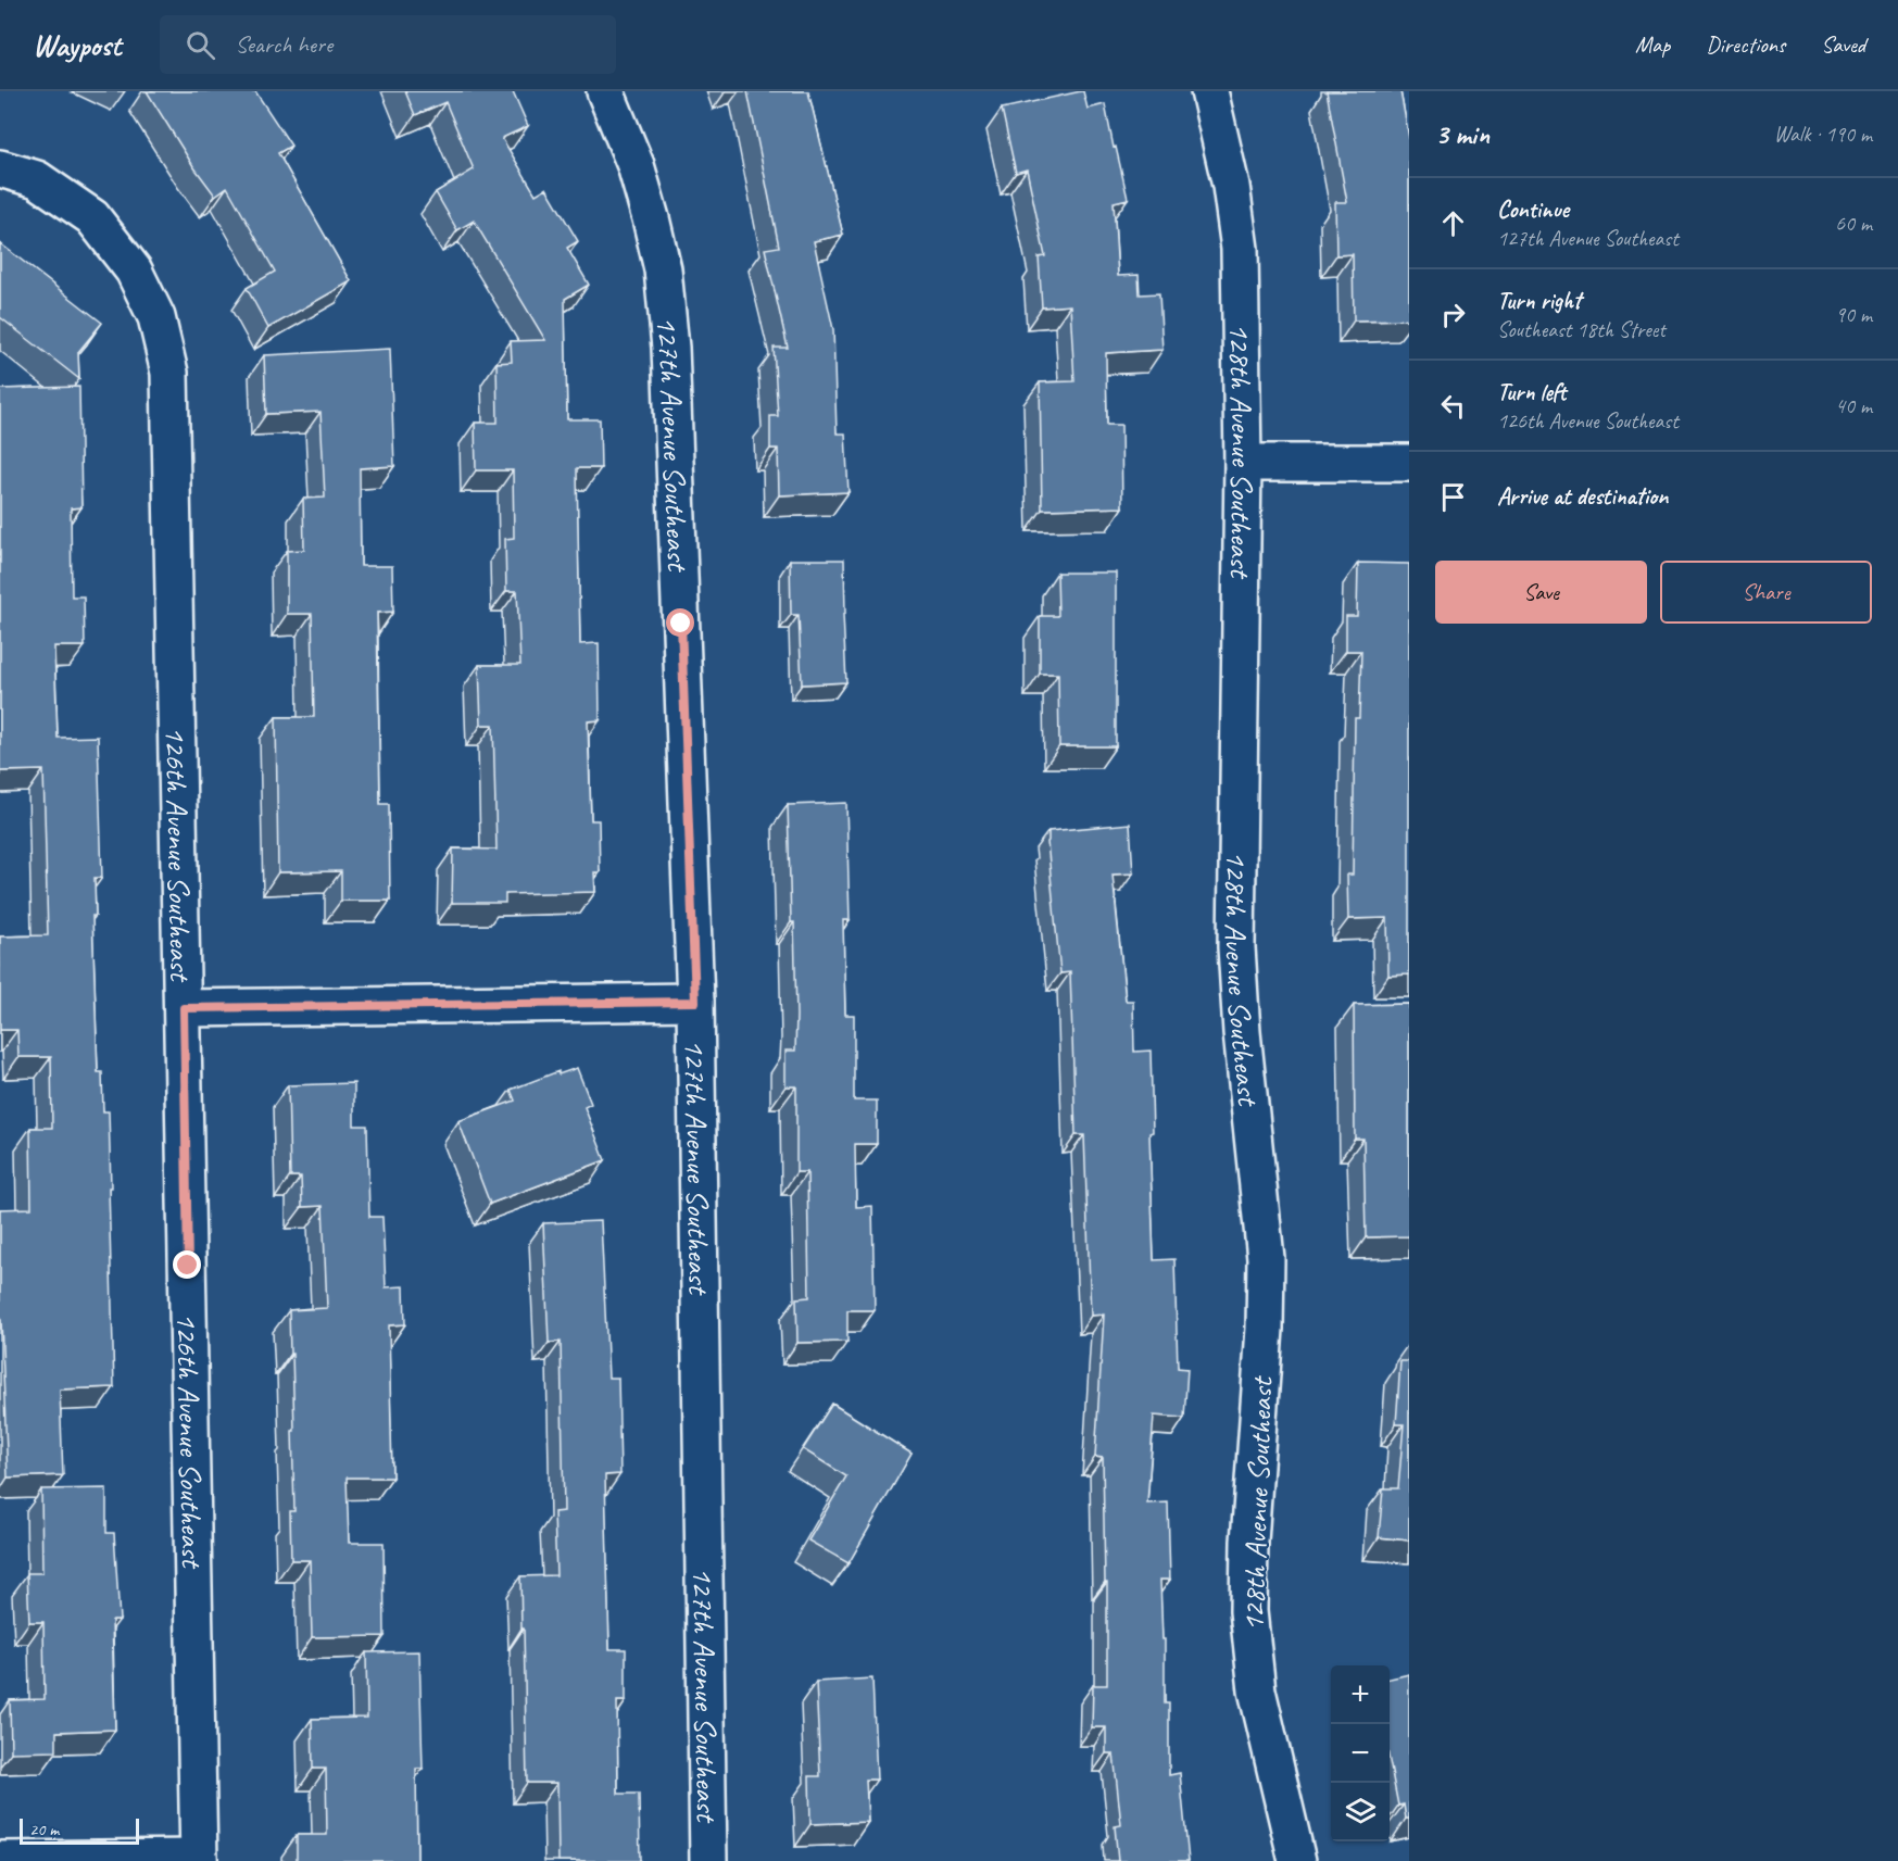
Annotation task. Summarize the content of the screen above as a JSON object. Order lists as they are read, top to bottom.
{
  "streets": {
    "street": ["127th Avenue Southeast", "128th Avenue Southeast", "126th Avenue Southeast"]
  },
  "scale_bar": "20 m",
  "page": {
    "header": "Waypost",
    "search": "Search here",
    "nav": ["Map", "Directions", "Saved"],
    "heading": ["3 min", "Walk · 190 m"],
    "list": [
      ["Continue", "127th Avenue Southeast", "60 m"],
      ["Turn right", "Southeast 18th Street", "90 m"],
      ["Turn left", "126th Avenue Southeast", "40 m"],
      "Arrive at destination"
    ],
    "buttons": ["Save", "Share"],
    "map_buttons": ["+", "−"],
    "scale": "20 m"
  }
}
